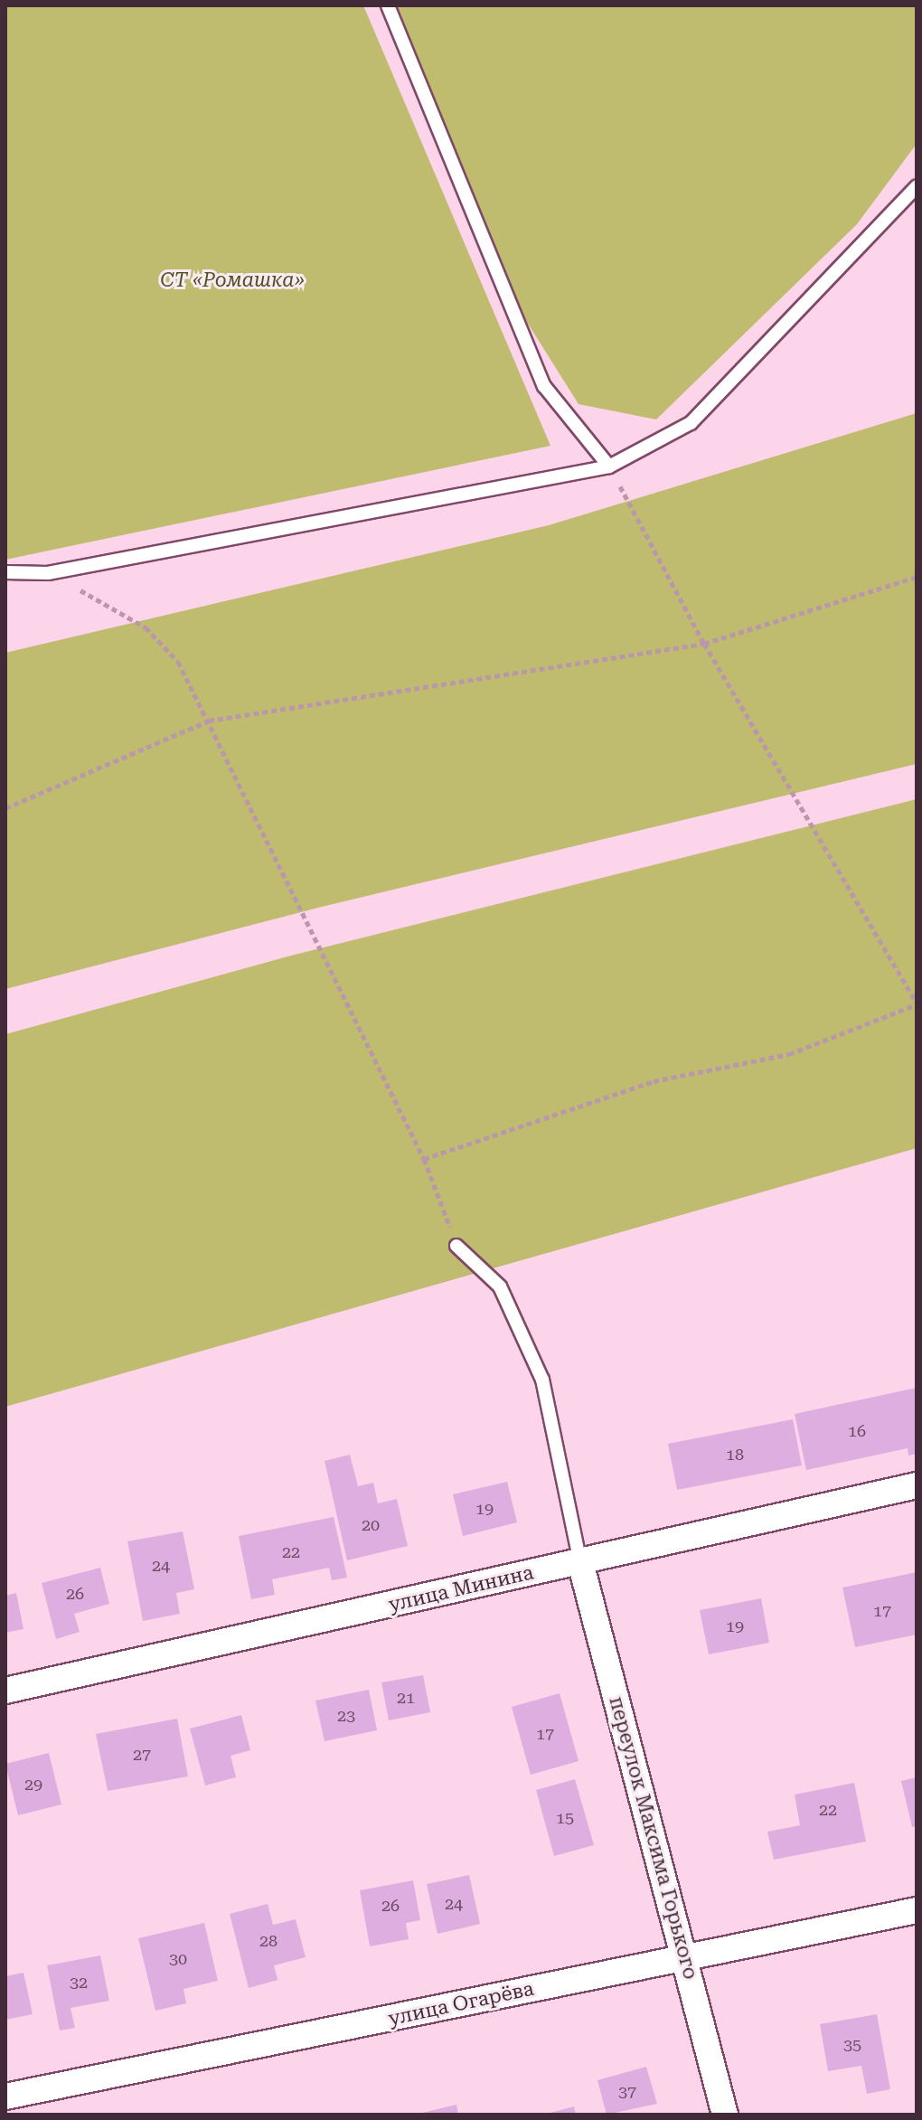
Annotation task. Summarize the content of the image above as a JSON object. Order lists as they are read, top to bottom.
{
  "streets": {
    "street": ["улица Минина", "переулок Максима Горького", "улица Огарёва"]
  },
  "crossings": [
    ["улица Минина", "переулок Максима Горького"],
    ["переулок Максима Горького", "улица Огарёва"]
  ],
  "parks": ["СТ «Ромашка»"],
  "house_numbers": [
    "16",
    "18",
    "19",
    "20",
    "22",
    "24",
    "26",
    "17",
    "19",
    "21",
    "23",
    "17",
    "27",
    "29",
    "22",
    "15",
    "24",
    "26",
    "28",
    "30",
    "32",
    "35",
    "37"
  ]
}
